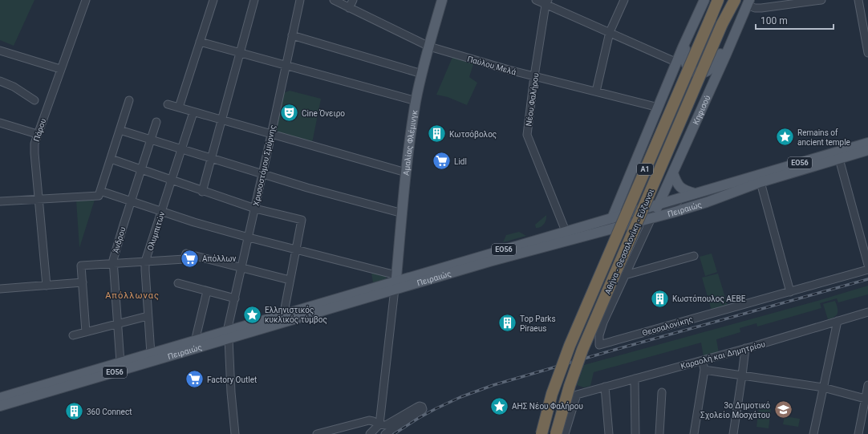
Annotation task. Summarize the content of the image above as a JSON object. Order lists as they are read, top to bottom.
{
  "streets": {
    "highway": ["Α1", "Αθήνα - Θεσσαλονίκη - Εύζωνοι"],
    "main road": [
      "Κηφισού",
      "Αμαλίας Φλέμινγκ",
      "ΕΟ56",
      "Πειραιώς"
    ],
    "street": [
      "Παύλου Μελά",
      "Νέου Φαλήρου",
      "Πάρου",
      "Χρυσοστόμου Σμύρνης",
      "Ολυμπιτών",
      "Άνδρου",
      "Θεσσαλονίκης",
      "Καραολή και Δημητρίου"
    ]
  },
  "crossings": [
    ["Παύλου Μελά", "Νέου Φαλήρου"],
    ["Παύλου Μελά", "Αμαλίας Φλέμινγκ"],
    ["Νέου Φαλήρου", "Πειραιώς"],
    ["Κηφισού", "Πειραιώς"],
    ["Κηφισού", "Θεσσαλονίκης"],
    ["Αμαλίας Φλέμινγκ", "Πειραιώς"],
    ["Χρυσοστόμου Σμύρνης", "Πειραιώς"],
    ["Πειραιώς", "Ολυμπιτών"],
    ["Πειραιώς", "Άνδρου"],
    ["Πειραιώς", "Θεσσαλονίκης"]
  ],
  "districts": ["Απόλλωνας"],
  "places": {
    "theatre": ["Cine Όνειρο"],
    "building": [
      "Κωτσόβολος",
      "Κωστόπουλος ΑΕΒΕ",
      "Top Parks Piraeus",
      "360 Connect"
    ],
    "place": ["Remains of ancient temple", "Ελληνιστικός κυκλικός τύμβος", "ΑΗΣ Νέου Φαλήρου"],
    "supermarket": ["Lidl", "Απόλλων", "Factory Outlet"],
    "school or university": ["3ο Δημοτικό Σχολείο Μοσχάτου"]
  },
  "scale_bar": "100 m"
}
